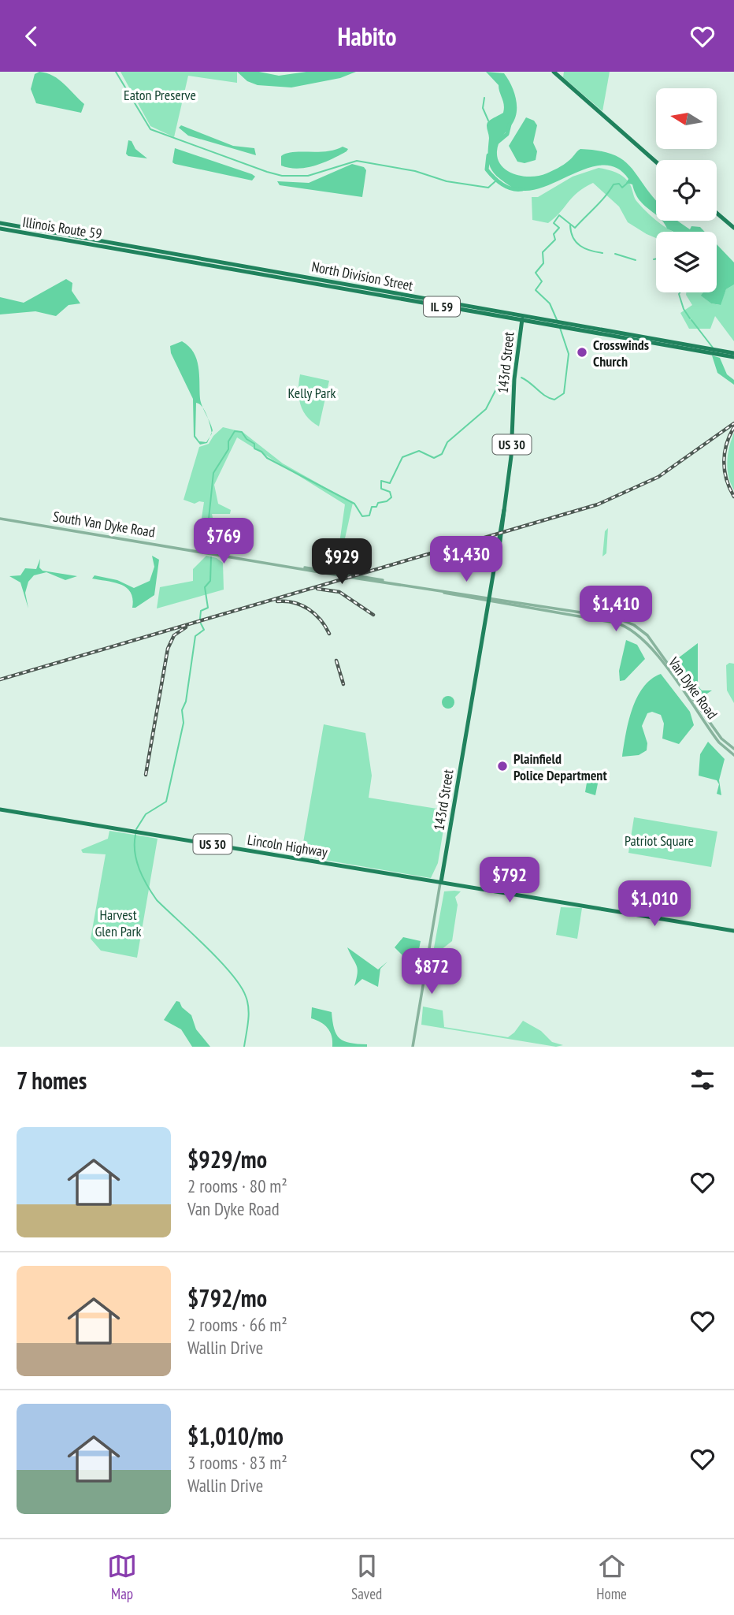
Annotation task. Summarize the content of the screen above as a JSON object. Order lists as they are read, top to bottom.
{
  "streets": {
    "main road": [
      "Illinois Route 59",
      "North Division Street",
      "IL 59",
      "143rd Street",
      "US 30",
      "Lincoln Highway"
    ],
    "street": ["South Van Dyke Road", "Van Dyke Road"]
  },
  "crossings": [
    ["Illinois Route 59", "North Division Street"],
    ["North Division Street", "143rd Street"],
    ["143rd Street", "Van Dyke Road"],
    ["143rd Street", "Lincoln Highway"],
    ["South Van Dyke Road", "Van Dyke Road"]
  ],
  "parks": [
    "Eaton Preserve",
    "Kelly Park",
    "Patriot Square",
    "Harvest Glen Park"
  ],
  "places": ["Crosswinds Church", "Plainfield Police Department"],
  "north": "left",
  "page": {
    "header": "Habito",
    "price": [
      "$769",
      "$1,430",
      "$929",
      "$1,410",
      "$792",
      "$1,010",
      "$872"
    ],
    "heading": "7 homes",
    "list": [
      {
        "name": "$929/mo",
        "note": "2 rooms · 80 m² · Van Dyke Road"
      },
      {
        "name": "$792/mo",
        "note": "2 rooms · 66 m² · Wallin Drive"
      },
      {
        "name": "$1,010/mo",
        "note": "3 rooms · 83 m² · Wallin Drive"
      }
    ],
    "tabs": ["Map", "Saved", "Home"]
  }
}
